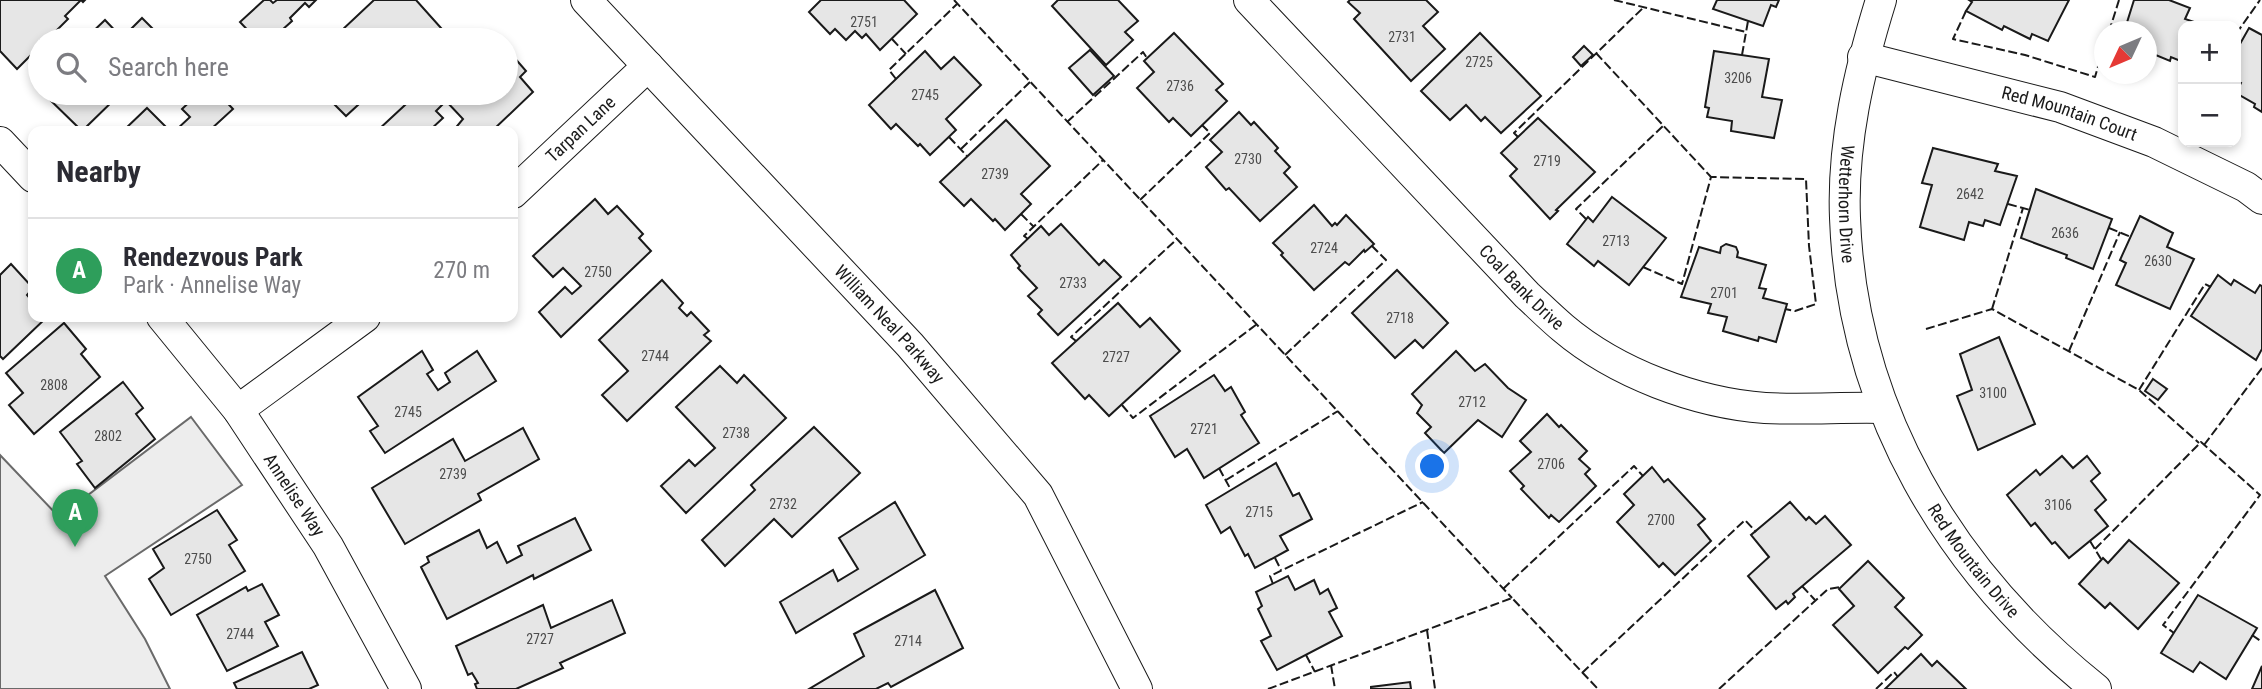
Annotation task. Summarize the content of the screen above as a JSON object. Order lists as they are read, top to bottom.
{
  "streets": {
    "street": [
      "Red Mountain Court",
      "Tarpan Lane",
      "Wetterhorn Drive",
      "Coal Bank Drive",
      "William Neal Parkway",
      "Annelise Way",
      "Red Mountain Drive"
    ]
  },
  "crossings": [
    ["Red Mountain Court", "Wetterhorn Drive"],
    ["Tarpan Lane", "William Neal Parkway"],
    ["Wetterhorn Drive", "Coal Bank Drive"],
    ["Wetterhorn Drive", "Red Mountain Drive"],
    ["Coal Bank Drive", "Red Mountain Drive"]
  ],
  "house_numbers": [
    "2751",
    "2731",
    "2725",
    "3206",
    "2736",
    "2745",
    "2730",
    "2719",
    "2739",
    "2642",
    "2636",
    "2713",
    "2724",
    "2630",
    "2750",
    "2733",
    "2701",
    "2718",
    "2744",
    "2727",
    "2808",
    "3100",
    "2712",
    "2745",
    "2721",
    "2738",
    "2802",
    "2706",
    "2739",
    "2732",
    "3106",
    "2715",
    "2700",
    "2750",
    "2744",
    "2727",
    "2714"
  ],
  "north": "bottom left",
  "page": {
    "map_buttons": ["+", "−"],
    "search": "Search here",
    "heading": "Nearby",
    "list": [
      {
        "mark": "A",
        "name": "Rendezvous Park",
        "note": "Park · Annelise Way",
        "value": "270 m"
      }
    ],
    "pins": "A"
  }
}
